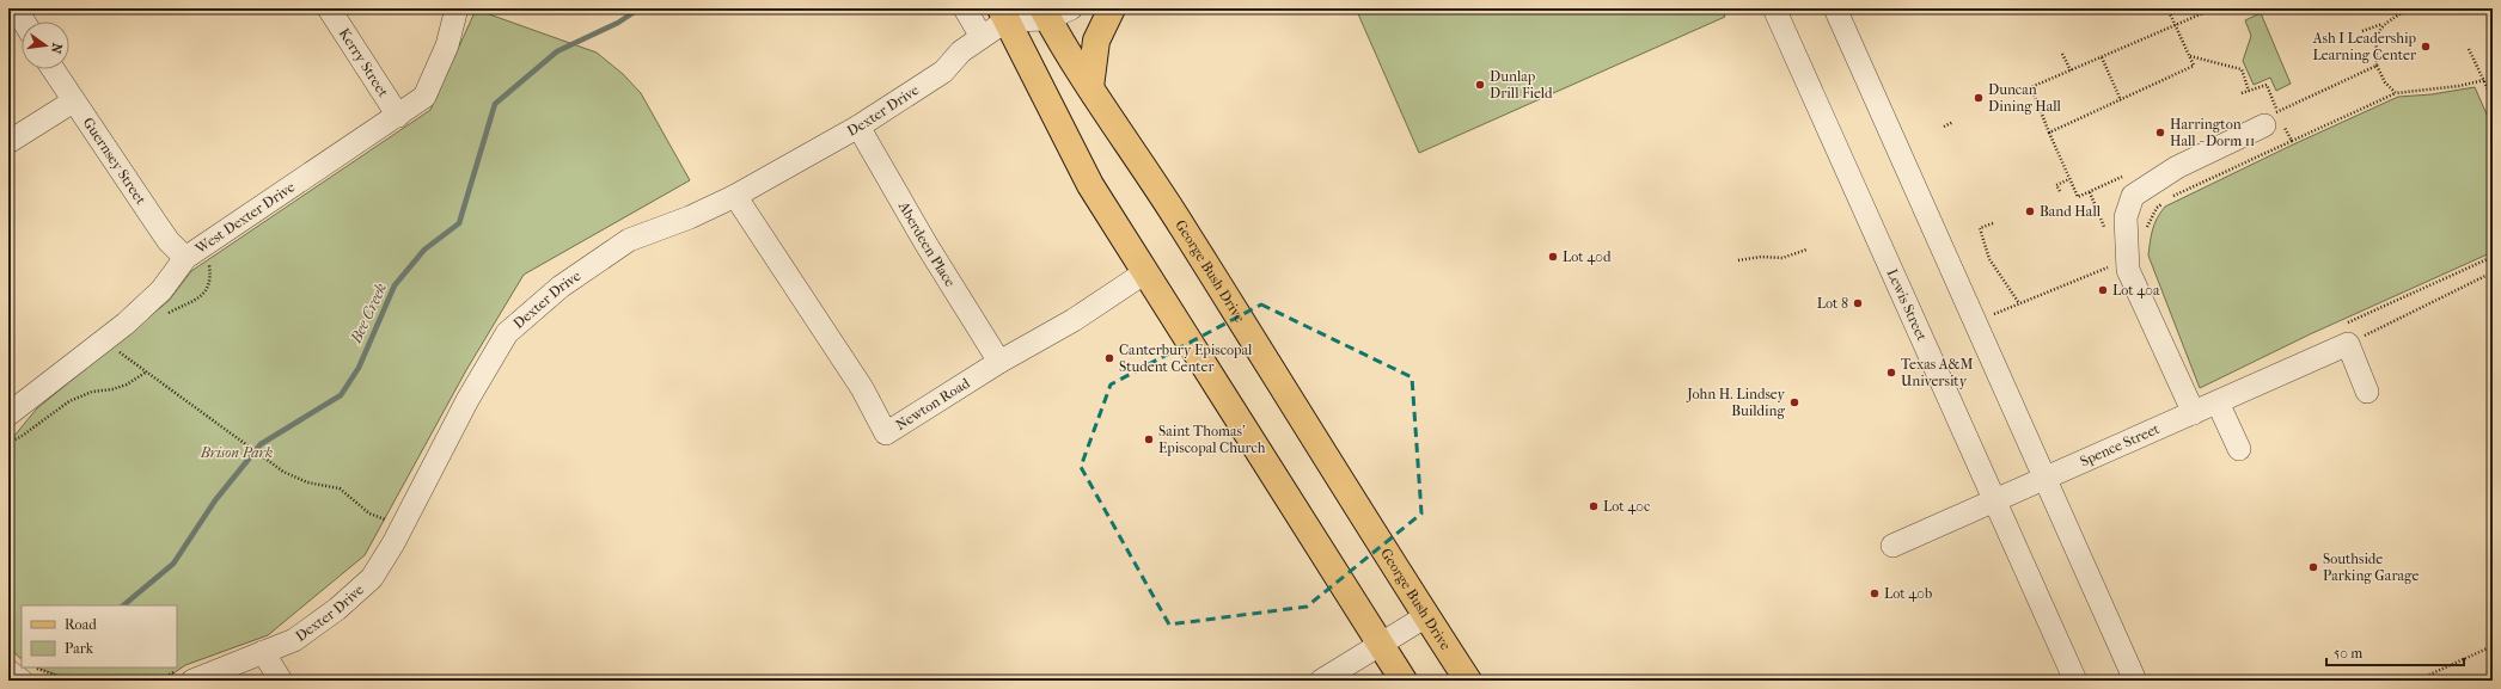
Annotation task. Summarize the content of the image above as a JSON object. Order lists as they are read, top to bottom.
{
  "streets": {
    "main road": ["George Bush Drive"],
    "street": [
      "Kerry Street",
      "Dexter Drive",
      "Guernsey Street",
      "West Dexter Drive",
      "Aberdeen Place",
      "Lewis Street",
      "Newton Road",
      "Spence Street"
    ]
  },
  "crossings": [
    ["Kerry Street", "West Dexter Drive"],
    ["Dexter Drive", "Aberdeen Place"],
    ["Dexter Drive", "Newton Road"],
    ["Guernsey Street", "West Dexter Drive"],
    ["Aberdeen Place", "Newton Road"],
    ["Lewis Street", "Spence Street"]
  ],
  "water": ["Bee Creek"],
  "parks": ["Brison Park"],
  "places": [
    "Ash I Leadership Learning Center",
    "Dunlap Drill Field",
    "Duncan Dining Hall",
    "Harrington Hall - Dorm 11",
    "Band Hall",
    "Lot 40d",
    "Lot 40a",
    "Lot 8",
    "Canterbury Episcopal Student Center",
    "Texas A&M University",
    "John H. Lindsey Building",
    "Saint Thomas' Episcopal Church",
    "Lot 40c",
    "Southside Parking Garage",
    "Lot 40b"
  ],
  "legend": ["Road", "Park"],
  "scale_bar": "50 m",
  "north": "right"
}
